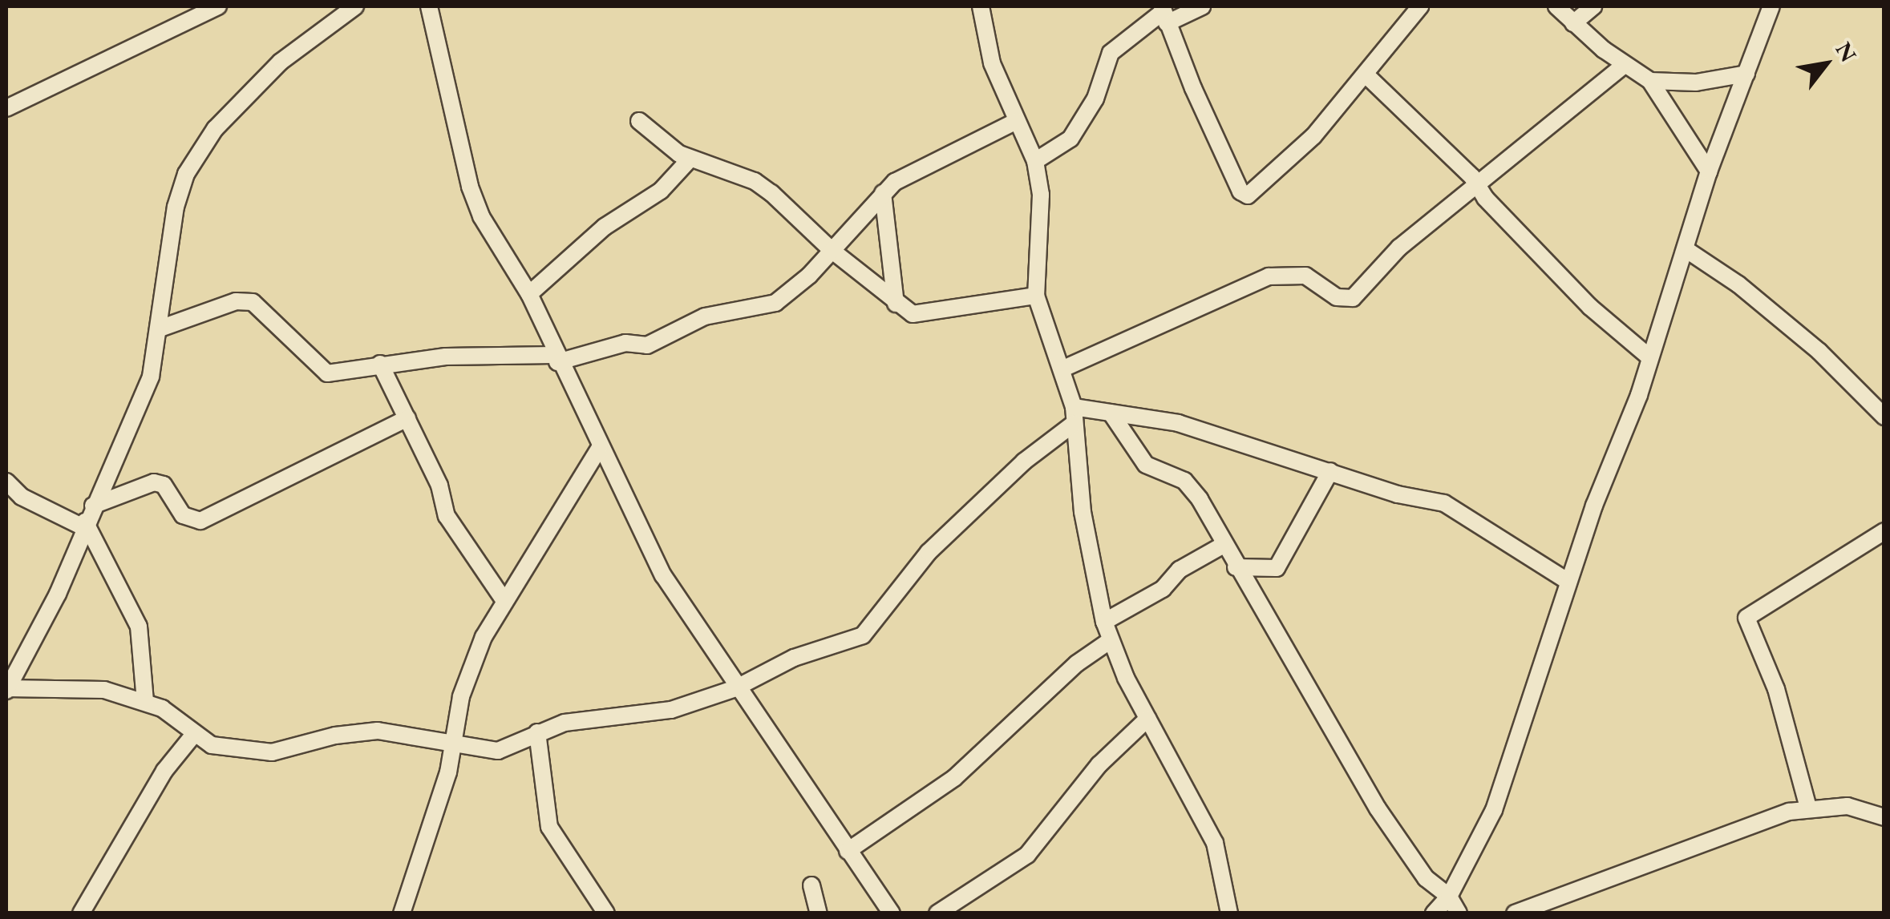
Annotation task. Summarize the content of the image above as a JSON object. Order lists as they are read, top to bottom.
{
  "north": "top right"
}
